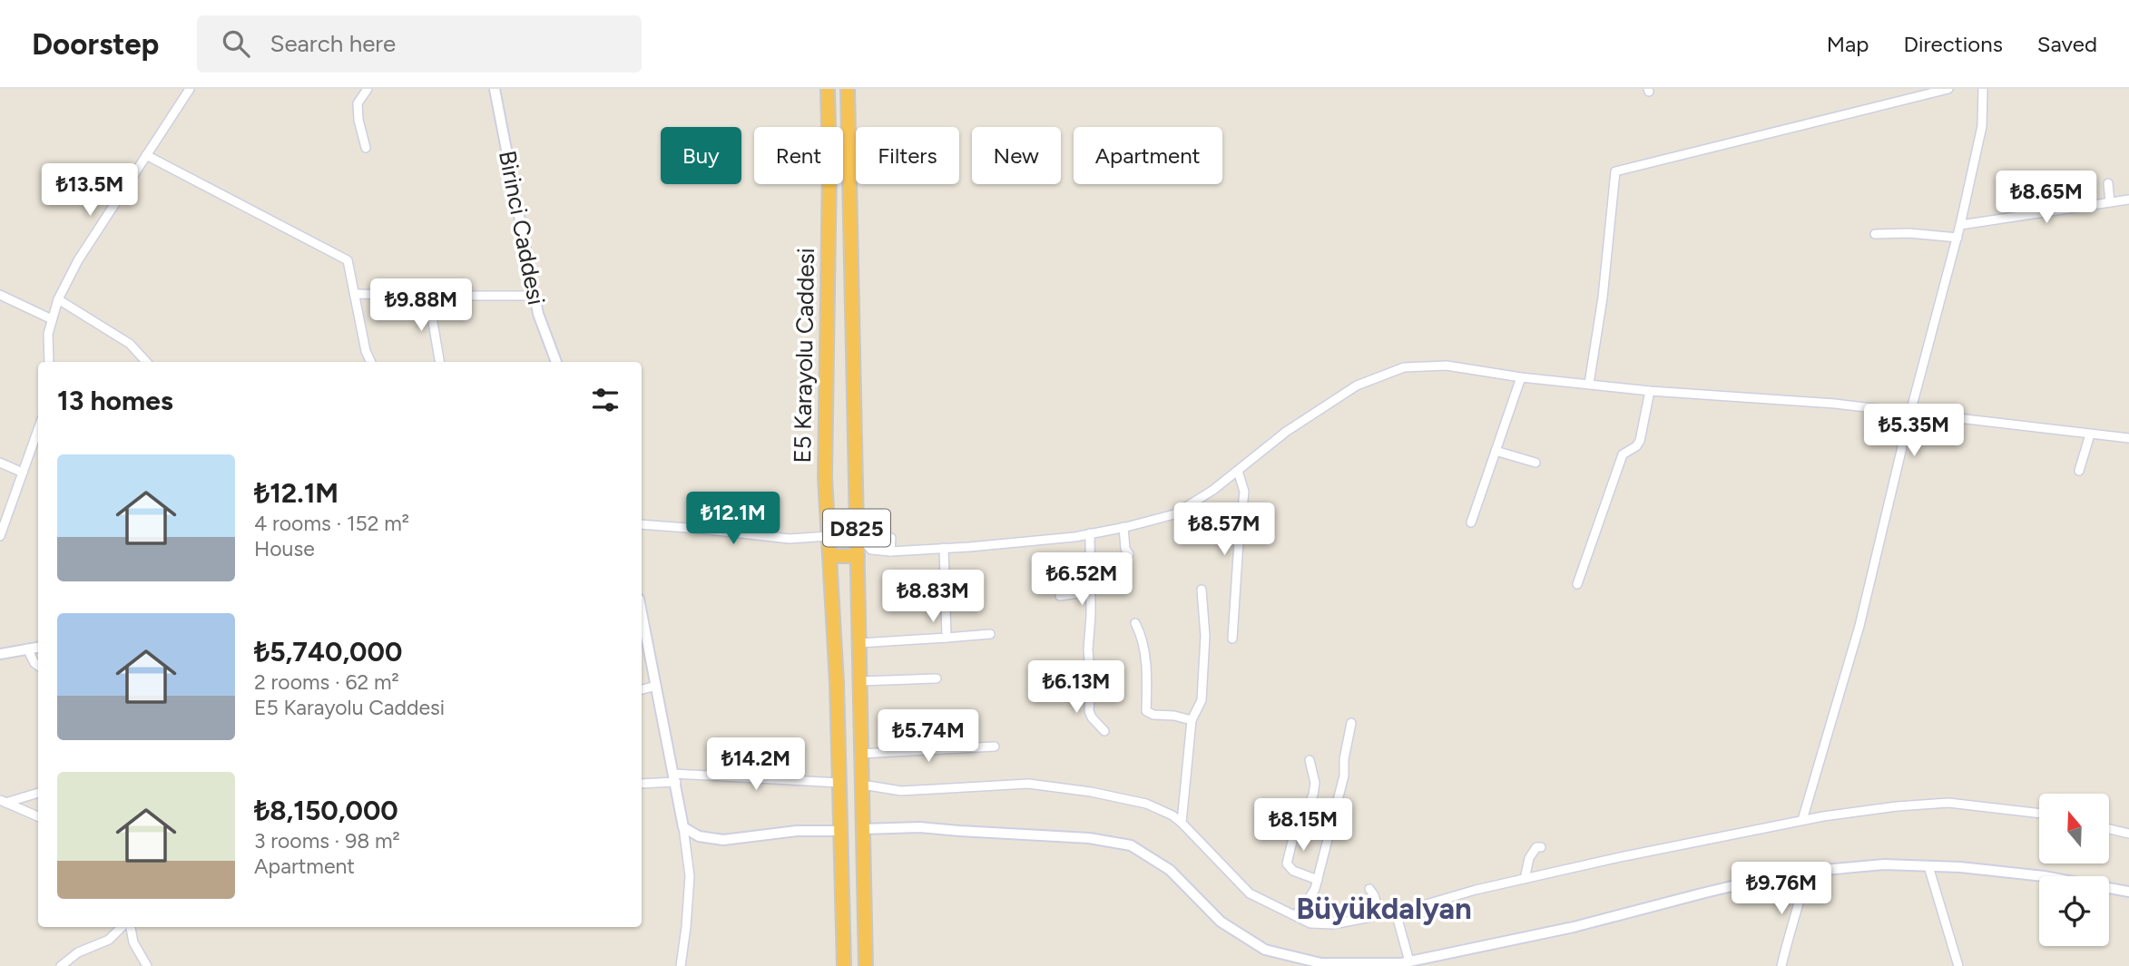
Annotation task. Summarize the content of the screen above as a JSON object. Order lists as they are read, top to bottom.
{
  "streets": {
    "highway": ["E5 Karayolu Caddesi", "D825"],
    "street": ["Birinci Caddesi"]
  },
  "districts": ["Büyükdalyan"],
  "north": "top",
  "page": {
    "header": "Doorstep",
    "search": "Search here",
    "nav": ["Map", "Directions", "Saved"],
    "chip": [
      "Buy",
      "Rent",
      "Filters",
      "New",
      "Apartment"
    ],
    "price": [
      "₺13.5M",
      "₺8.65M",
      "₺9.88M",
      "₺5.35M",
      "₺12.1M",
      "₺8.57M",
      "₺6.52M",
      "₺8.83M",
      "₺6.13M",
      "₺5.74M",
      "₺14.2M",
      "₺8.15M",
      "₺9.76M"
    ],
    "heading": "13 homes",
    "list": [
      {
        "name": "₺12.1M",
        "note": "4 rooms · 152 m² · House"
      },
      {
        "name": "₺5,740,000",
        "note": "2 rooms · 62 m² · E5 Karayolu Caddesi"
      },
      {
        "name": "₺8,150,000",
        "note": "3 rooms · 98 m² · Apartment"
      }
    ]
  }
}
